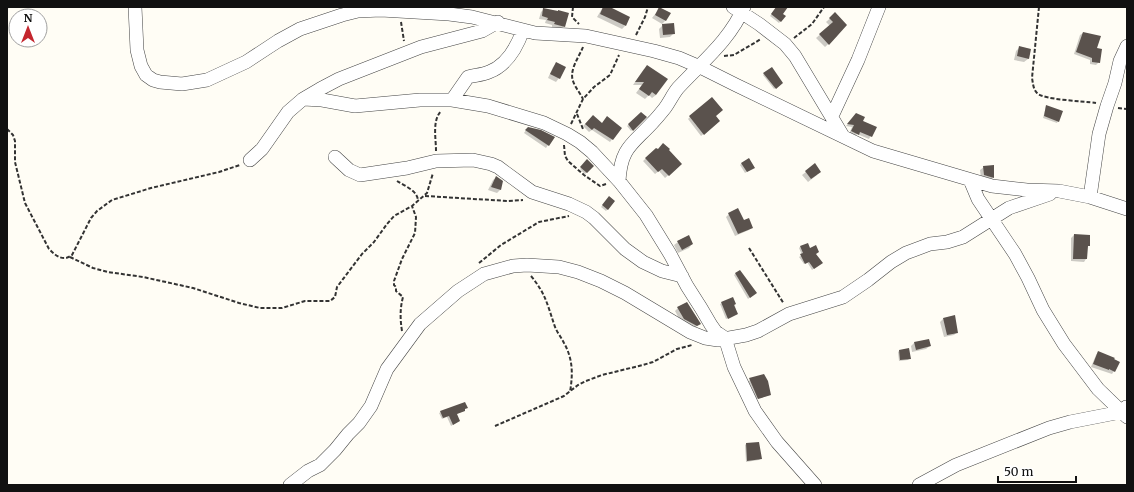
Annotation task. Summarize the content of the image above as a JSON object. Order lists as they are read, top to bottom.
{
  "scale_bar": "50 m",
  "north": "top"
}
